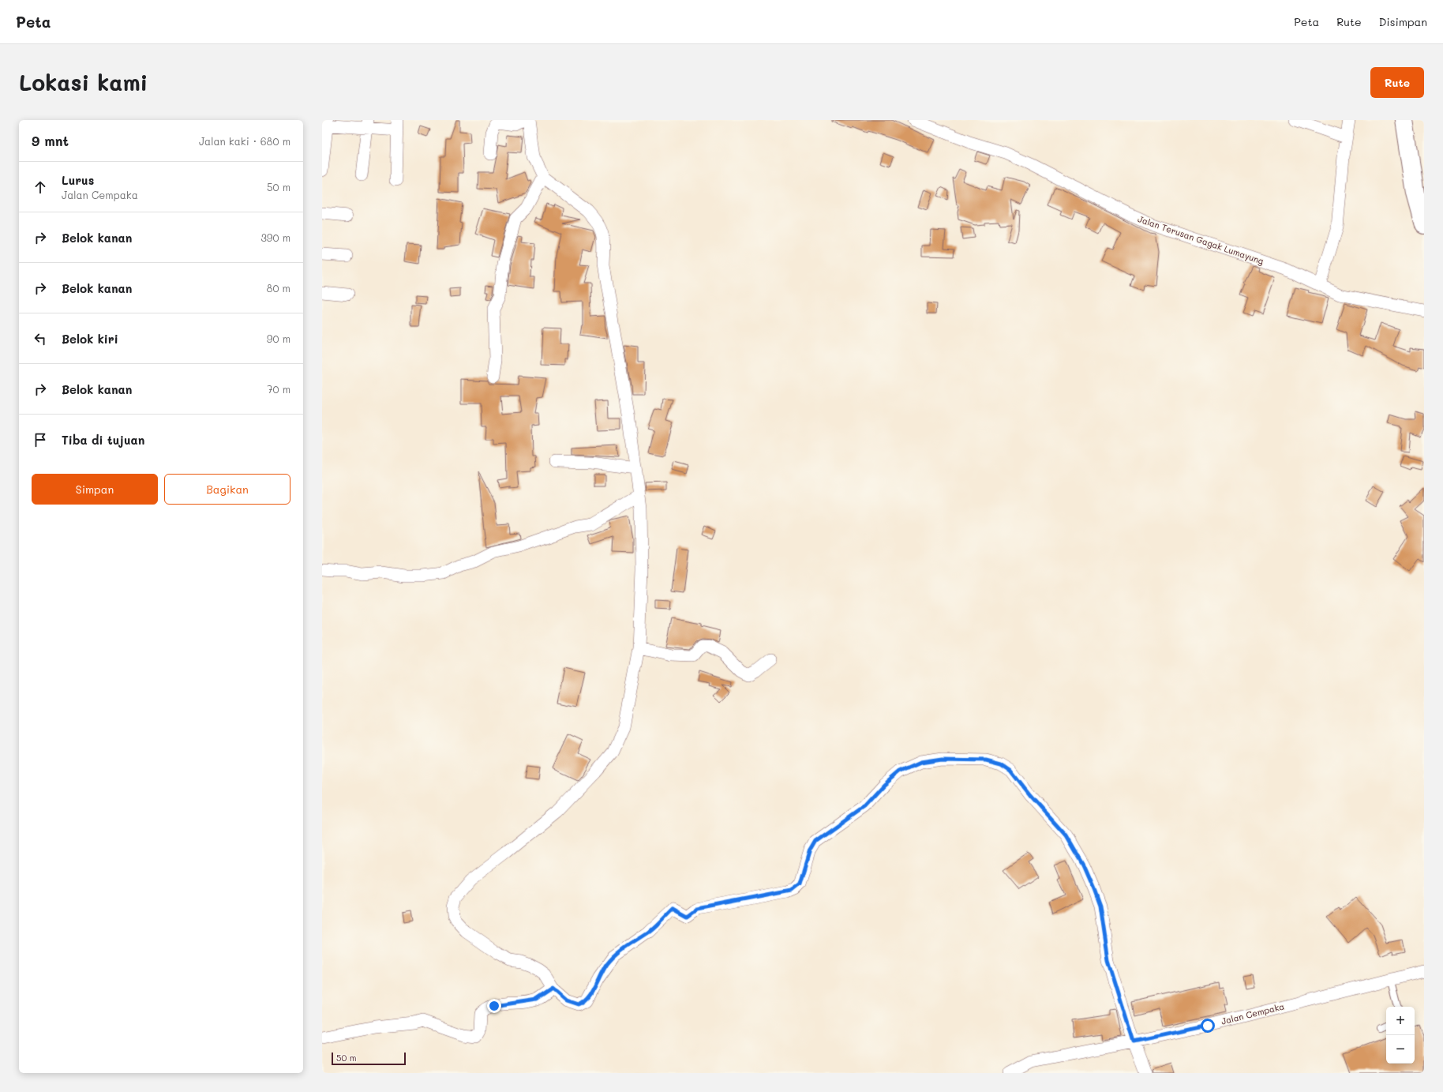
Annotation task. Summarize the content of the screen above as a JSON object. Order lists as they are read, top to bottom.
{
  "streets": {
    "street": ["Jalan Terusan Gagak Lumayung", "Jalan Cempaka"]
  },
  "scale_bar": "50 m",
  "page": {
    "header": "Peta",
    "nav": ["Peta", "Rute", "Disimpan"],
    "buttons": [
      "Rute",
      ["Simpan", "Bagikan"]
    ],
    "title": "Lokasi kami",
    "heading": ["9 mnt", "Jalan kaki · 680 m"],
    "list": [
      ["Lurus", "Jalan Cempaka", "50 m"],
      ["Belok kanan", "390 m"],
      ["Belok kanan", "80 m"],
      ["Belok kiri", "90 m"],
      ["Belok kanan", "70 m"],
      "Tiba di tujuan"
    ],
    "map_buttons": ["+", "−"],
    "scale": "50 m"
  }
}
